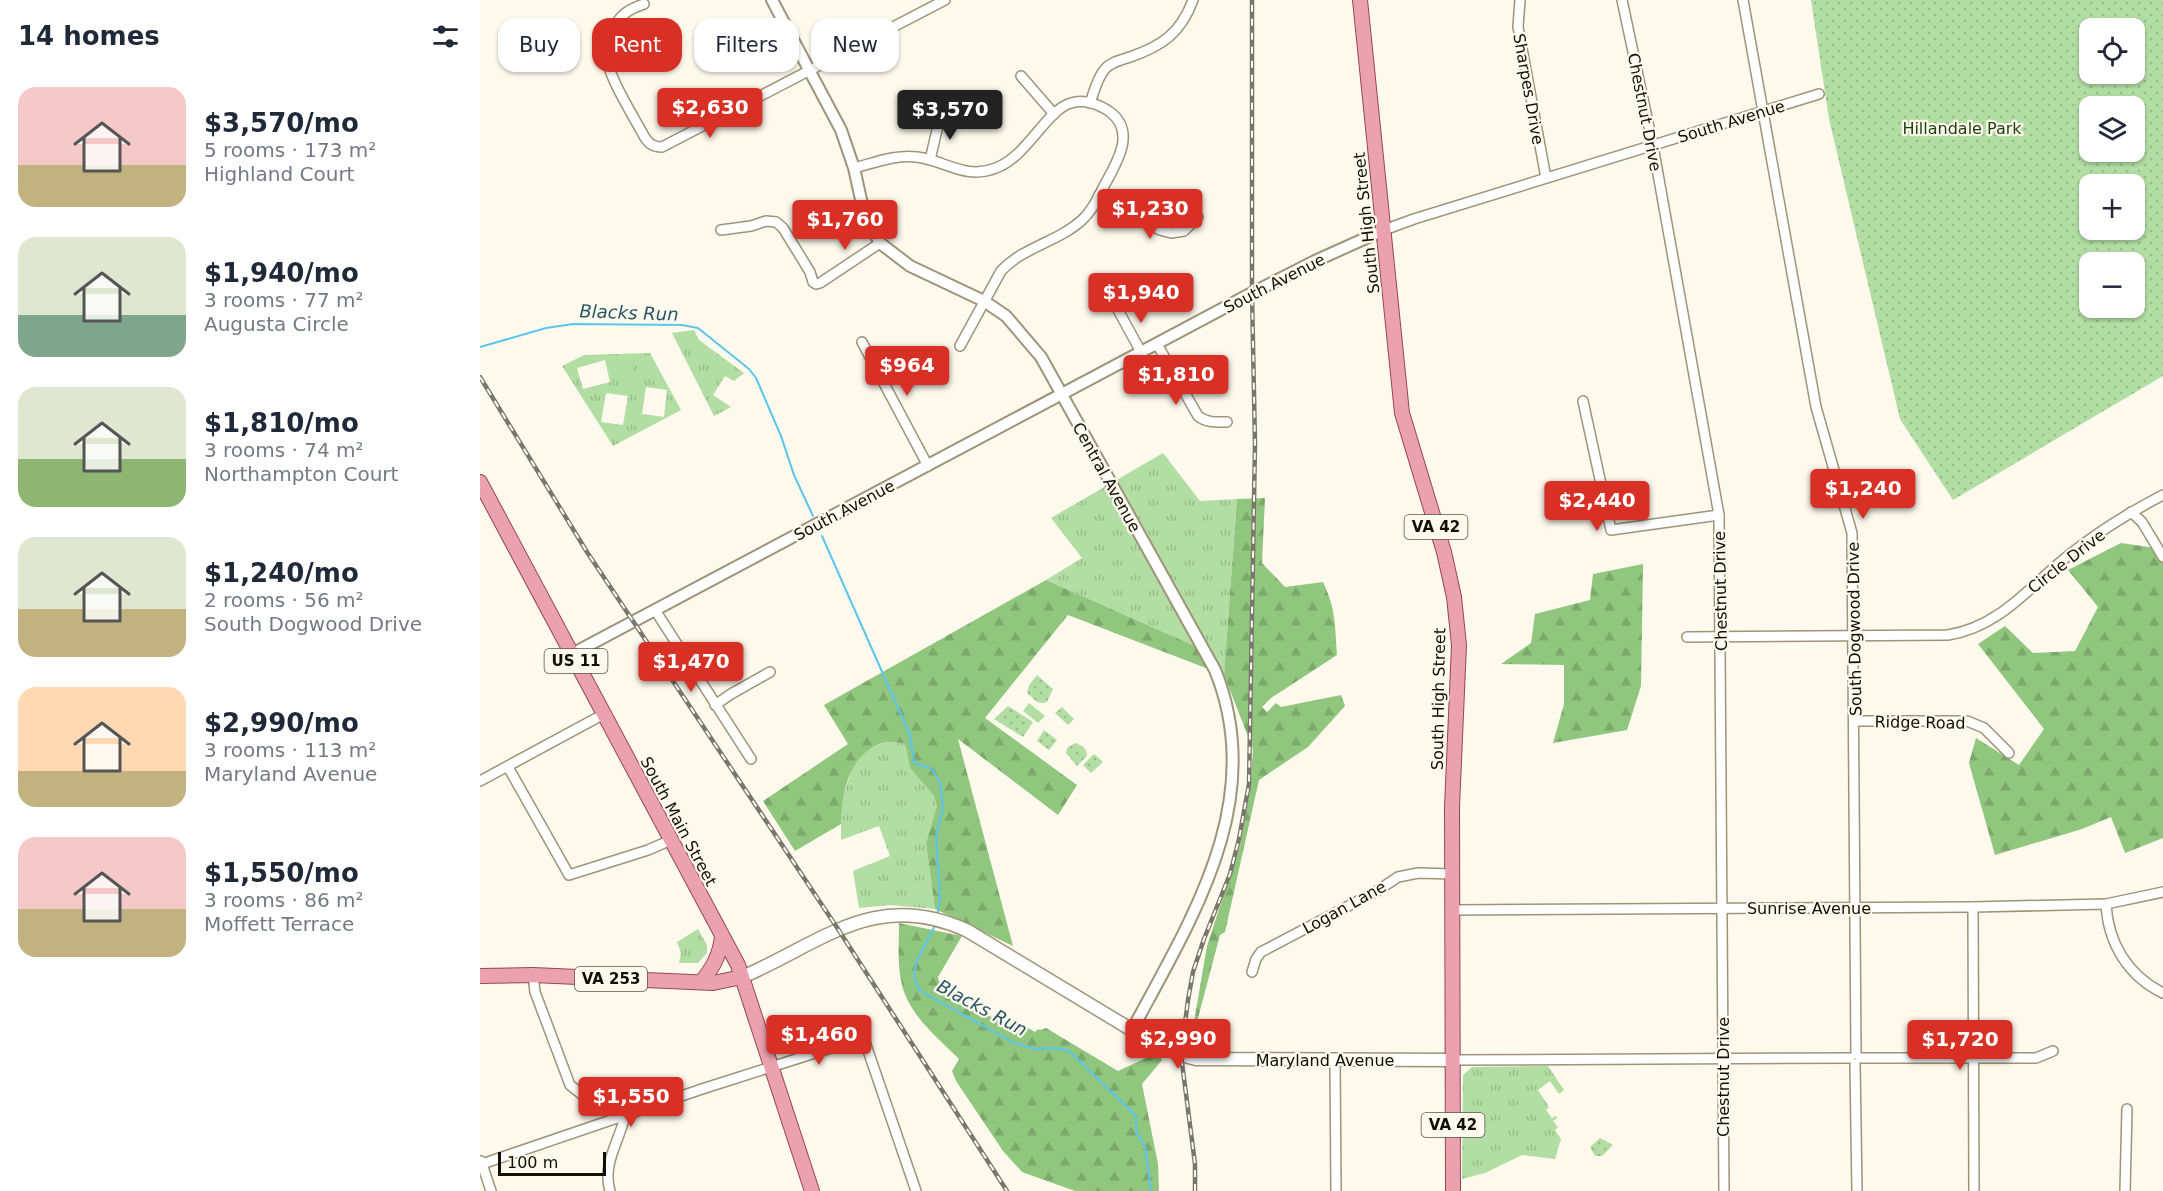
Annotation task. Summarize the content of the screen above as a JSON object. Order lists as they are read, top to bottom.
{
  "streets": {
    "main road": [
      "South High Street",
      "VA 42",
      "US 11",
      "South Main Street",
      "VA 253",
      "Maryland Avenue"
    ],
    "street": [
      "Sharpes Drive",
      "Chestnut Drive",
      "South Avenue",
      "Central Avenue",
      "Circle Drive",
      "South Dogwood Drive",
      "Ridge Road",
      "Logan Lane",
      "Sunrise Avenue"
    ]
  },
  "crossings": [
    ["Sharpes Drive", "South Avenue"],
    ["Chestnut Drive", "South Avenue"],
    ["Chestnut Drive", "Circle Drive"],
    ["Chestnut Drive", "Sunrise Avenue"],
    ["Chestnut Drive", "Maryland Avenue"],
    ["South Avenue", "South High Street"],
    ["South Avenue", "Central Avenue"],
    ["South Avenue", "South Dogwood Drive"],
    ["South Avenue", "South Main Street"],
    ["South High Street", "Logan Lane"],
    ["South High Street", "Sunrise Avenue"],
    ["South High Street", "Maryland Avenue"],
    ["Central Avenue", "Maryland Avenue"],
    ["Circle Drive", "South Dogwood Drive"],
    ["South Dogwood Drive", "Ridge Road"],
    ["South Dogwood Drive", "Sunrise Avenue"],
    ["South Dogwood Drive", "Maryland Avenue"],
    ["South Main Street", "VA 253"],
    ["South Main Street", "Maryland Avenue"],
    ["VA 253", "Maryland Avenue"]
  ],
  "water": ["Blacks Run"],
  "parks": ["Hillandale Park"],
  "scale_bar": "100 m",
  "page": {
    "heading": "14 homes",
    "map_buttons": ["+", "−"],
    "chip": [
      "Buy",
      "Rent",
      "Filters",
      "New"
    ],
    "list": [
      {
        "name": "$3,570/mo",
        "note": "5 rooms · 173 m² · Highland Court"
      },
      {
        "name": "$1,940/mo",
        "note": "3 rooms · 77 m² · Augusta Circle"
      },
      {
        "name": "$1,810/mo",
        "note": "3 rooms · 74 m² · Northampton Court"
      },
      {
        "name": "$1,240/mo",
        "note": "2 rooms · 56 m² · South Dogwood Drive"
      },
      {
        "name": "$2,990/mo",
        "note": "3 rooms · 113 m² · Maryland Avenue"
      },
      {
        "name": "$1,550/mo",
        "note": "3 rooms · 86 m² · Moffett Terrace"
      }
    ],
    "price": [
      "$2,630",
      "$3,570",
      "$1,230",
      "$1,760",
      "$1,940",
      "$964",
      "$1,810",
      "$1,240",
      "$2,440",
      "$1,470",
      "$1,460",
      "$2,990",
      "$1,720",
      "$1,550"
    ],
    "scale": "100 m"
  }
}
